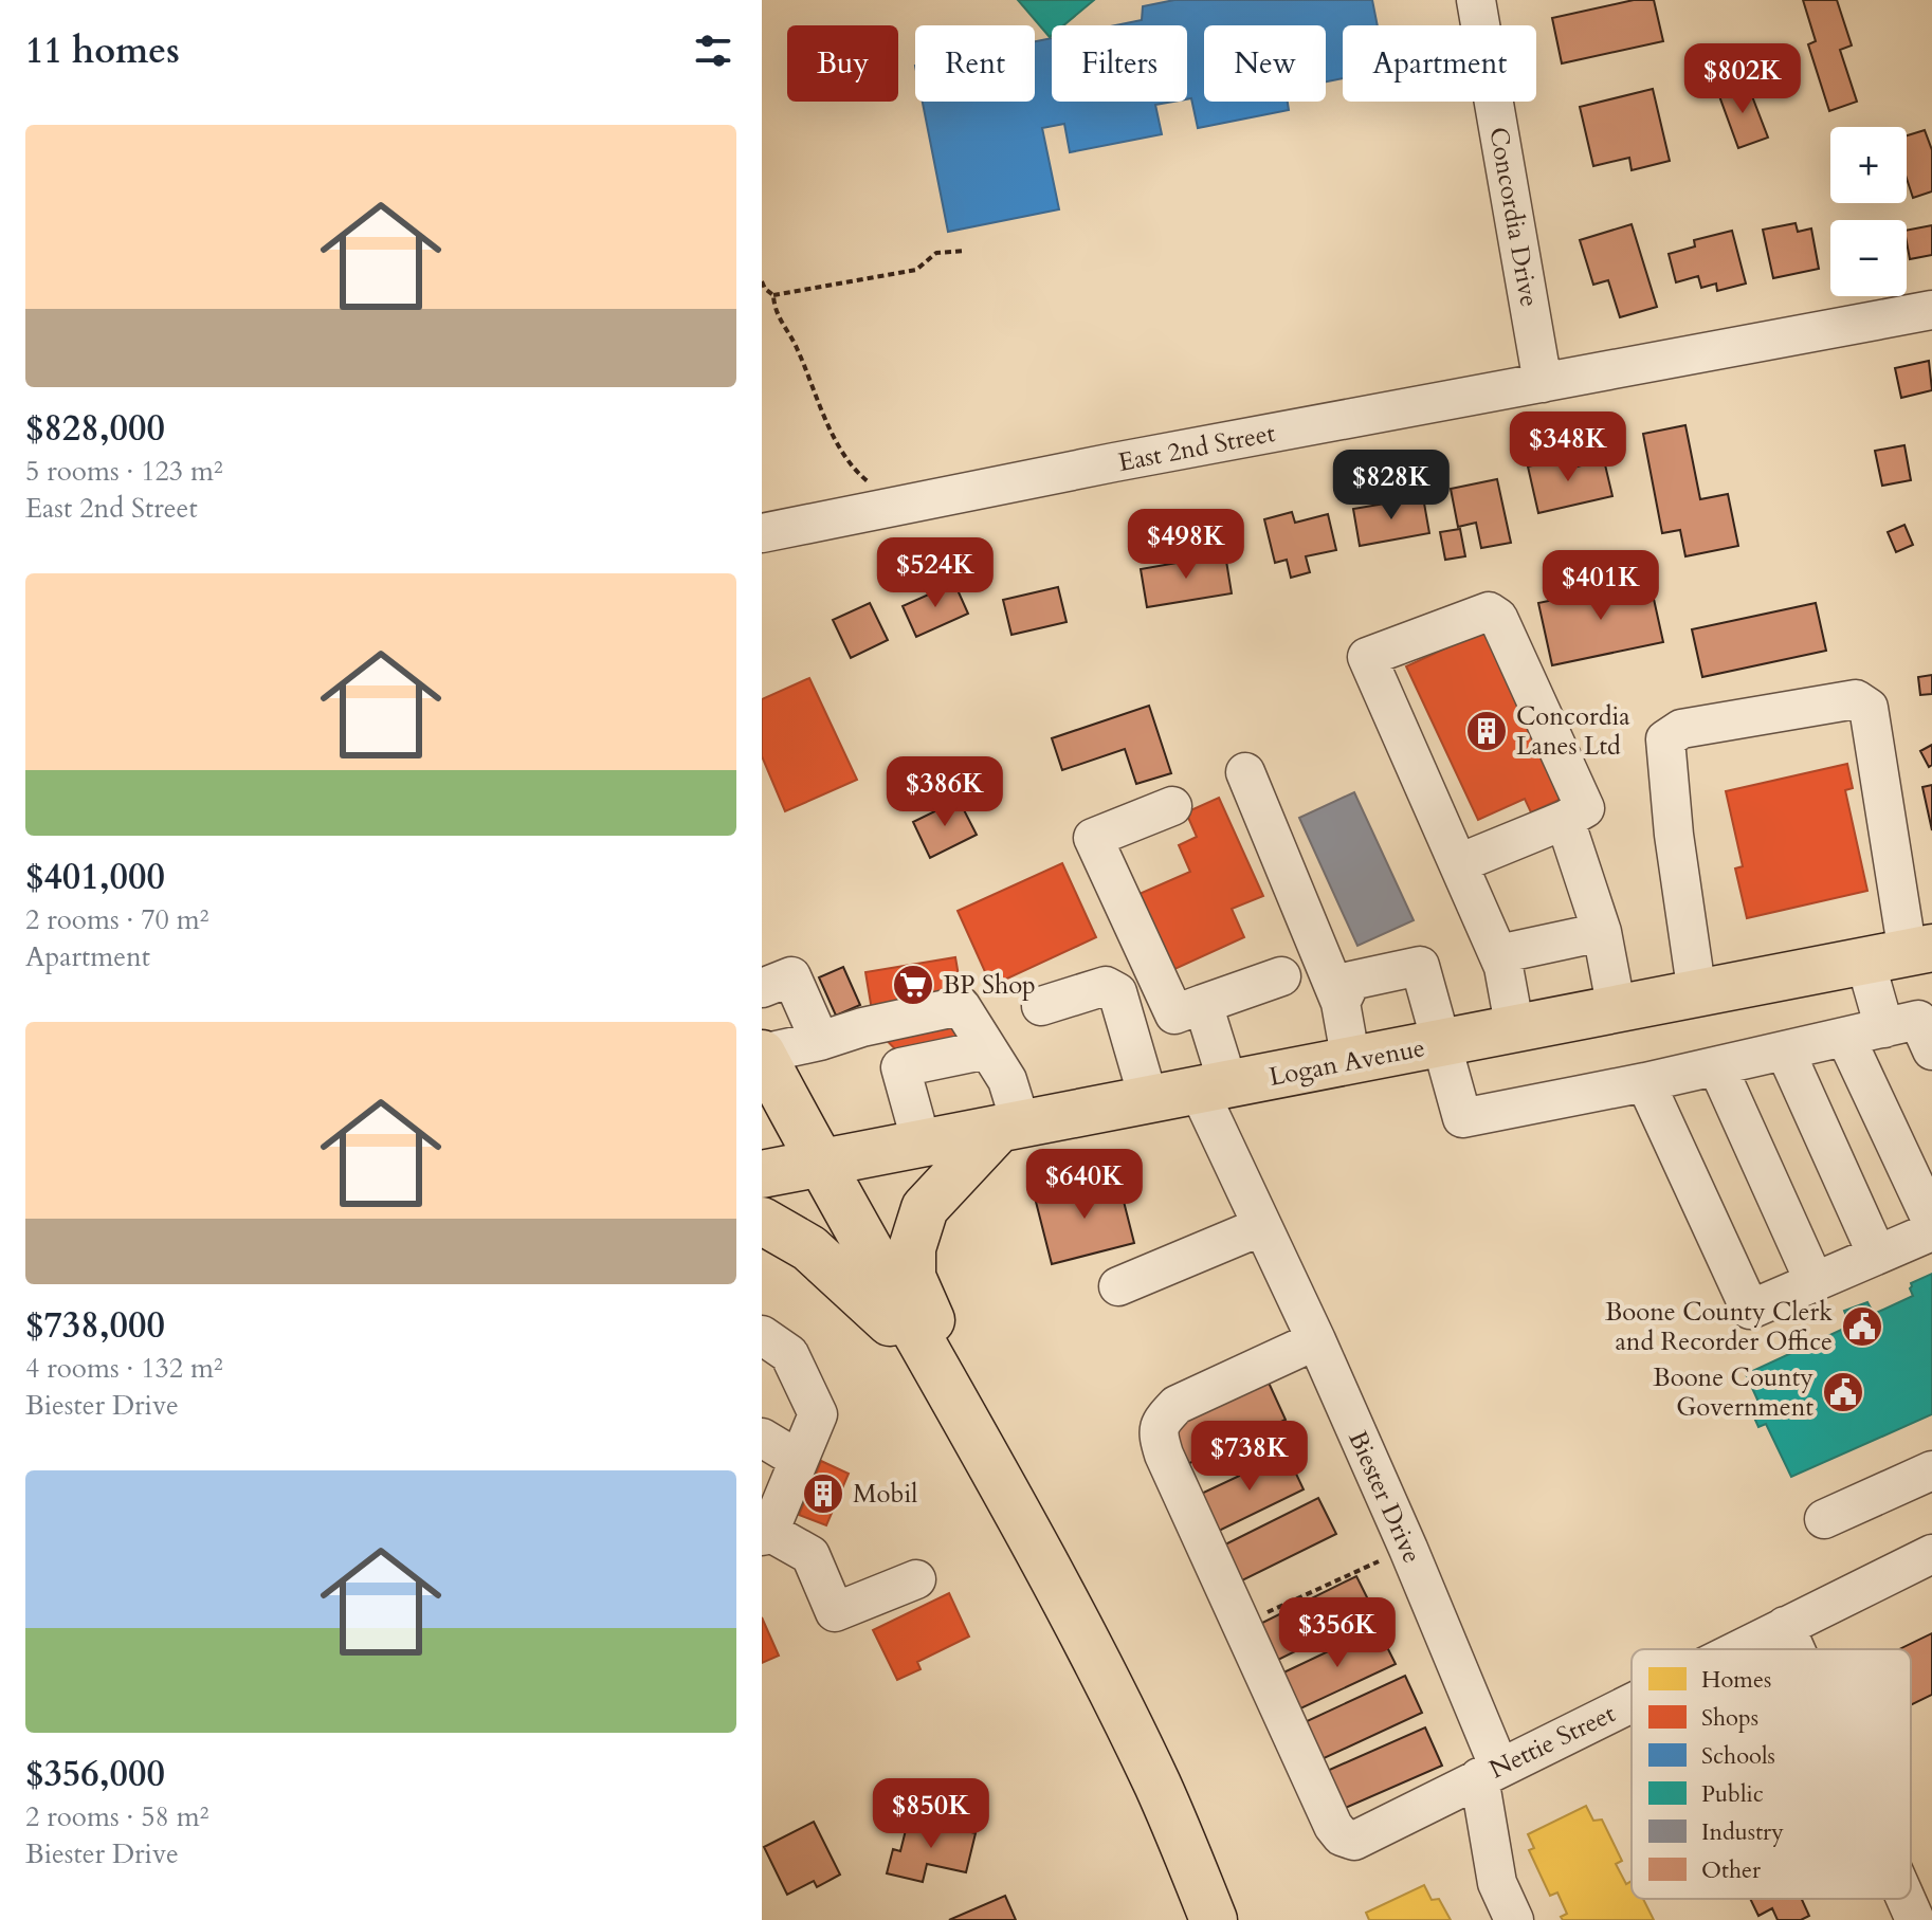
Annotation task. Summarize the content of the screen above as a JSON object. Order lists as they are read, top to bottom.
{
  "streets": {
    "main road": ["Logan Avenue"],
    "street": [
      "Concordia Drive",
      "East 2nd Street",
      "Biester Drive",
      "Nettie Street"
    ]
  },
  "crossings": [
    ["Concordia Drive", "East 2nd Street"],
    ["Logan Avenue", "Biester Drive"],
    ["Biester Drive", "Nettie Street"]
  ],
  "places": {
    "building": ["Concordia Lanes Ltd", "Mobil"],
    "supermarket": ["BP Shop"],
    "public building": ["Boone County Clerk and Recorder Office", "Boone County Government"]
  },
  "legend": [
    "Homes",
    "Shops",
    "Schools",
    "Public",
    "Industry",
    "Other"
  ],
  "page": {
    "heading": "11 homes",
    "chip": [
      "Buy",
      "Rent",
      "Filters",
      "New",
      "Apartment"
    ],
    "price": [
      "$802K",
      "$348K",
      "$828K",
      "$498K",
      "$524K",
      "$401K",
      "$386K",
      "$640K",
      "$738K",
      "$356K",
      "$850K"
    ],
    "list": [
      {
        "name": "$828,000",
        "note": "5 rooms · 123 m² · East 2nd Street"
      },
      {
        "name": "$401,000",
        "note": "2 rooms · 70 m² · Apartment"
      },
      {
        "name": "$738,000",
        "note": "4 rooms · 132 m² · Biester Drive"
      },
      {
        "name": "$356,000",
        "note": "2 rooms · 58 m² · Biester Drive"
      }
    ],
    "map_buttons": ["+", "−"]
  }
}
